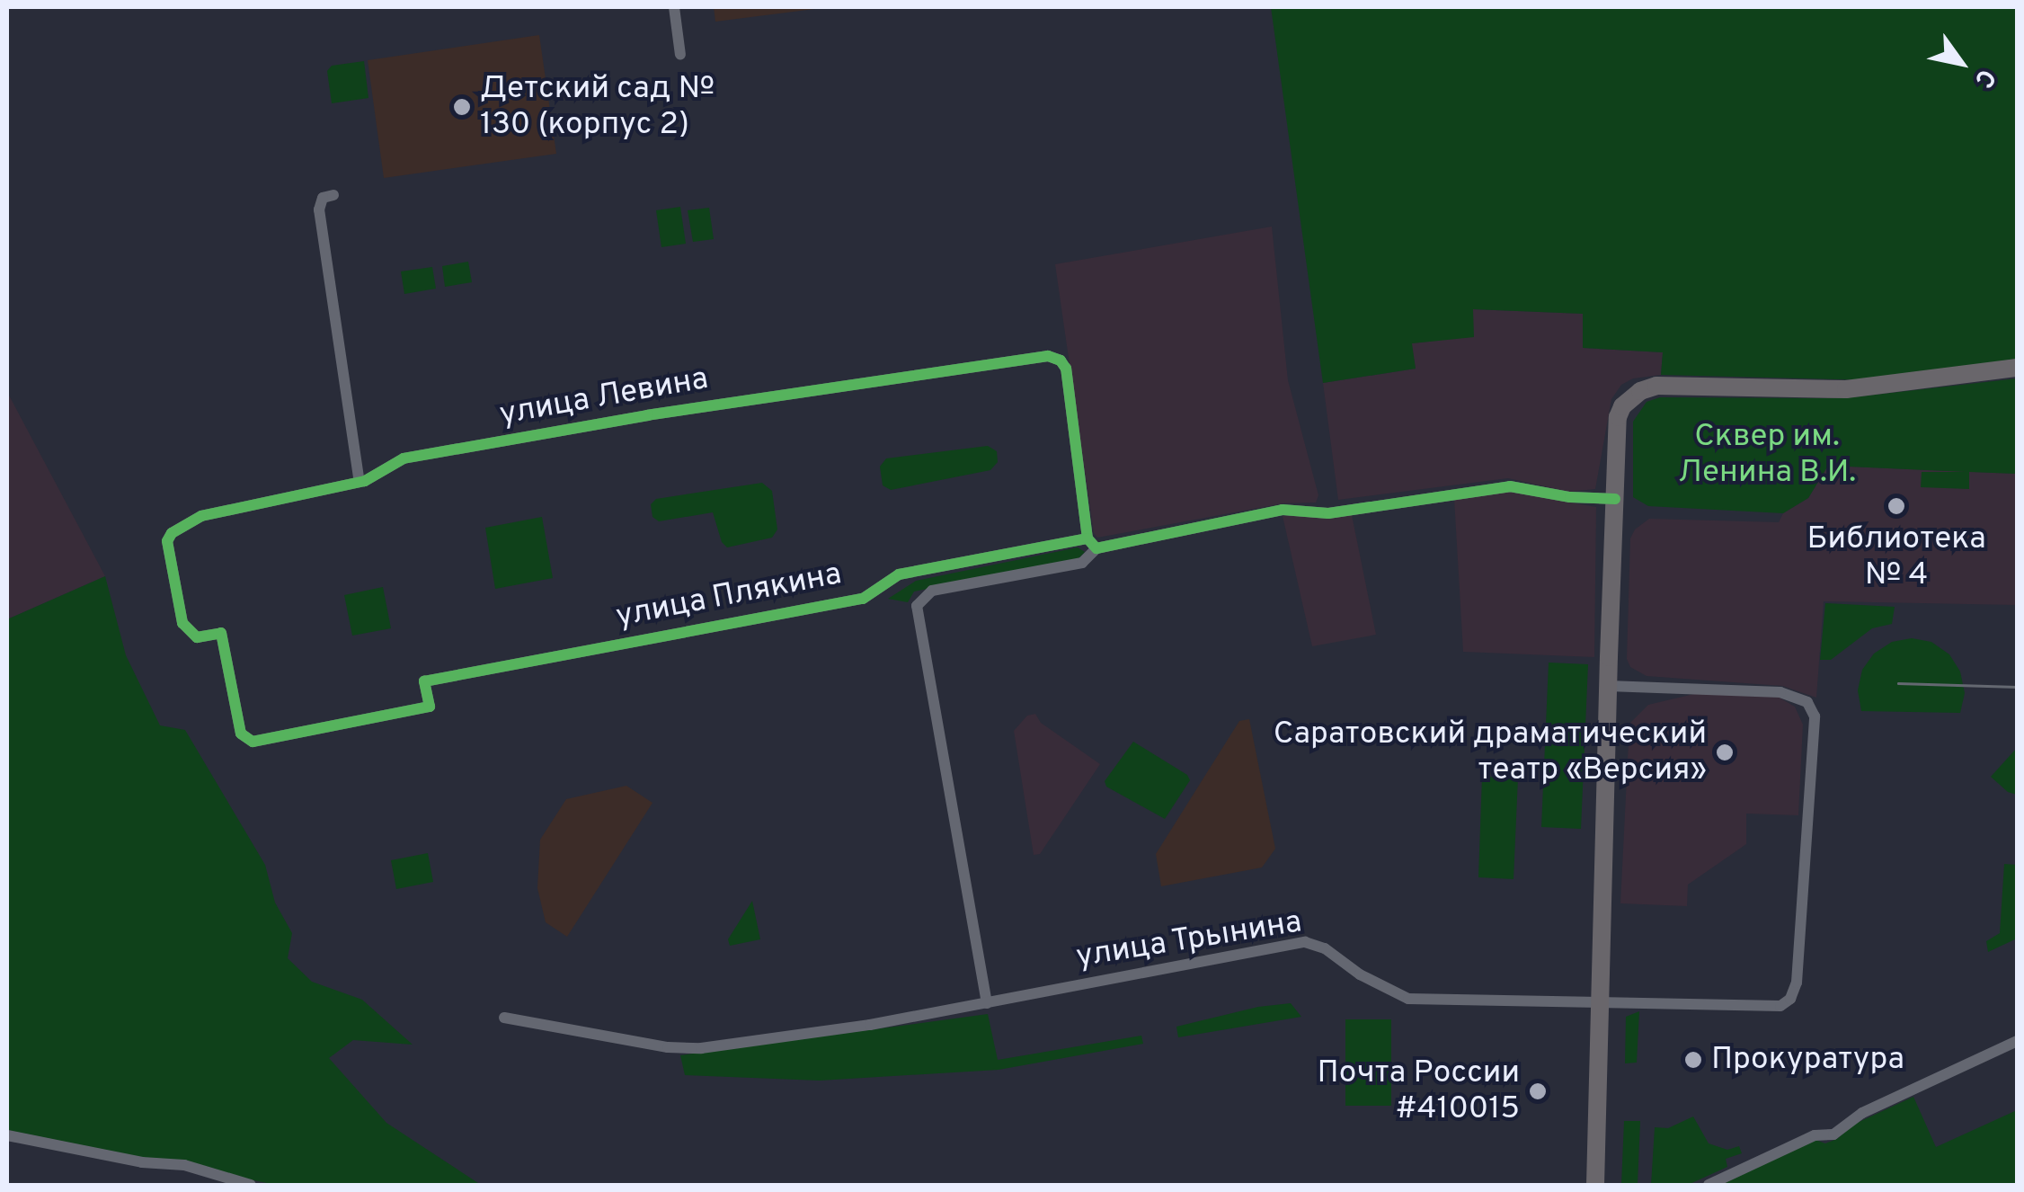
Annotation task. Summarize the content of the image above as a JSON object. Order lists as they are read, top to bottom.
{
  "streets": {
    "street": ["улица Левина", "улица Плякина", "улица Трынина"]
  },
  "crossings": [
    ["улица Левина", "улица Плякина"]
  ],
  "parks": ["Сквер им. Ленина В.И."],
  "places": [
    "Детский сад № 130 (корпус 2)",
    "Библиотека № 4",
    "Саратовский драматический театр «Версия»",
    "Прокуратура",
    "Почта России #410015"
  ],
  "north": "bottom right"
}
